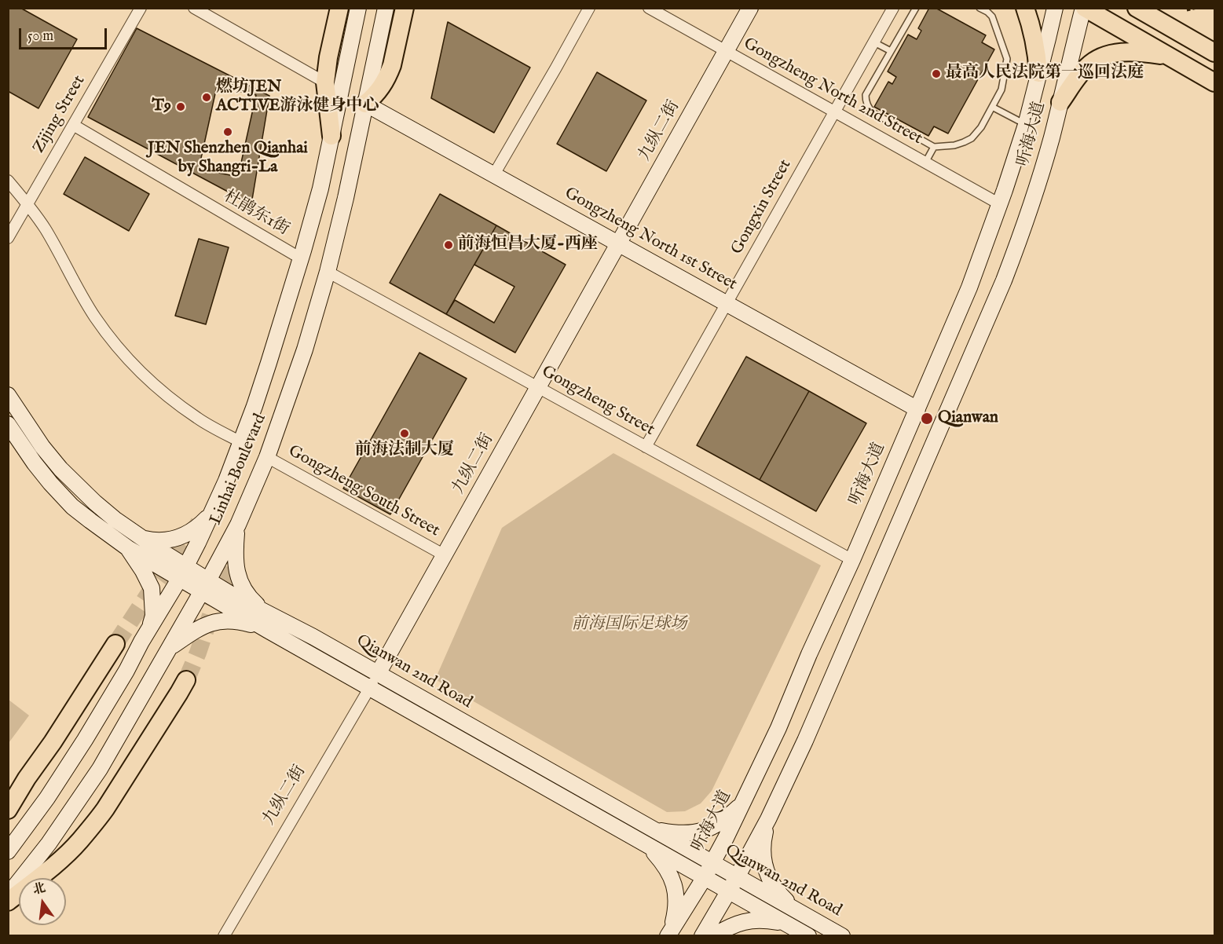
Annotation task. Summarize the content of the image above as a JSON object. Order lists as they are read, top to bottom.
{
  "streets": {
    "main road": [
      "九纵二街",
      "听海大道",
      "Gongzheng North 1st Street",
      "Linhai Boulevard",
      "Qianwan 2nd Road"
    ],
    "street": [
      "Gongzheng North 2nd Street",
      "Zijing Street",
      "Gongxin Street",
      "杜鹃东1街",
      "Gongzheng Street",
      "Gongzheng South Street"
    ]
  },
  "crossings": [
    ["Gongzheng North 2nd Street", "九纵二街"],
    ["Gongzheng North 2nd Street", "听海大道"],
    ["Gongzheng North 2nd Street", "Gongxin Street"],
    ["Zijing Street", "杜鹃东1街"],
    ["九纵二街", "Gongzheng North 1st Street"],
    ["九纵二街", "Gongzheng Street"],
    ["九纵二街", "Gongzheng South Street"],
    ["九纵二街", "Qianwan 2nd Road"],
    ["听海大道", "Gongzheng North 1st Street"],
    ["听海大道", "Gongzheng Street"],
    ["听海大道", "Qianwan 2nd Road"],
    ["Gongxin Street", "Gongzheng North 1st Street"],
    ["Gongxin Street", "Gongzheng Street"],
    ["杜鹃东1街", "Linhai Boulevard"],
    ["Gongzheng North 1st Street", "Linhai Boulevard"],
    ["Gongzheng Street", "Linhai Boulevard"],
    ["Linhai Boulevard", "Gongzheng South Street"],
    ["Linhai Boulevard", "Qianwan 2nd Road"]
  ],
  "parks": ["前海国际足球场"],
  "places": [
    "最高人民法院第一巡回法庭",
    "燃坊JEN ACTIVE游泳健身中心",
    "T9",
    "JEN Shenzhen Qianhai by Shangri-La",
    "前海恒昌大厦-西座",
    "Qianwan",
    "前海法制大厦"
  ],
  "scale_bar": "50 m",
  "north": "top"
}
